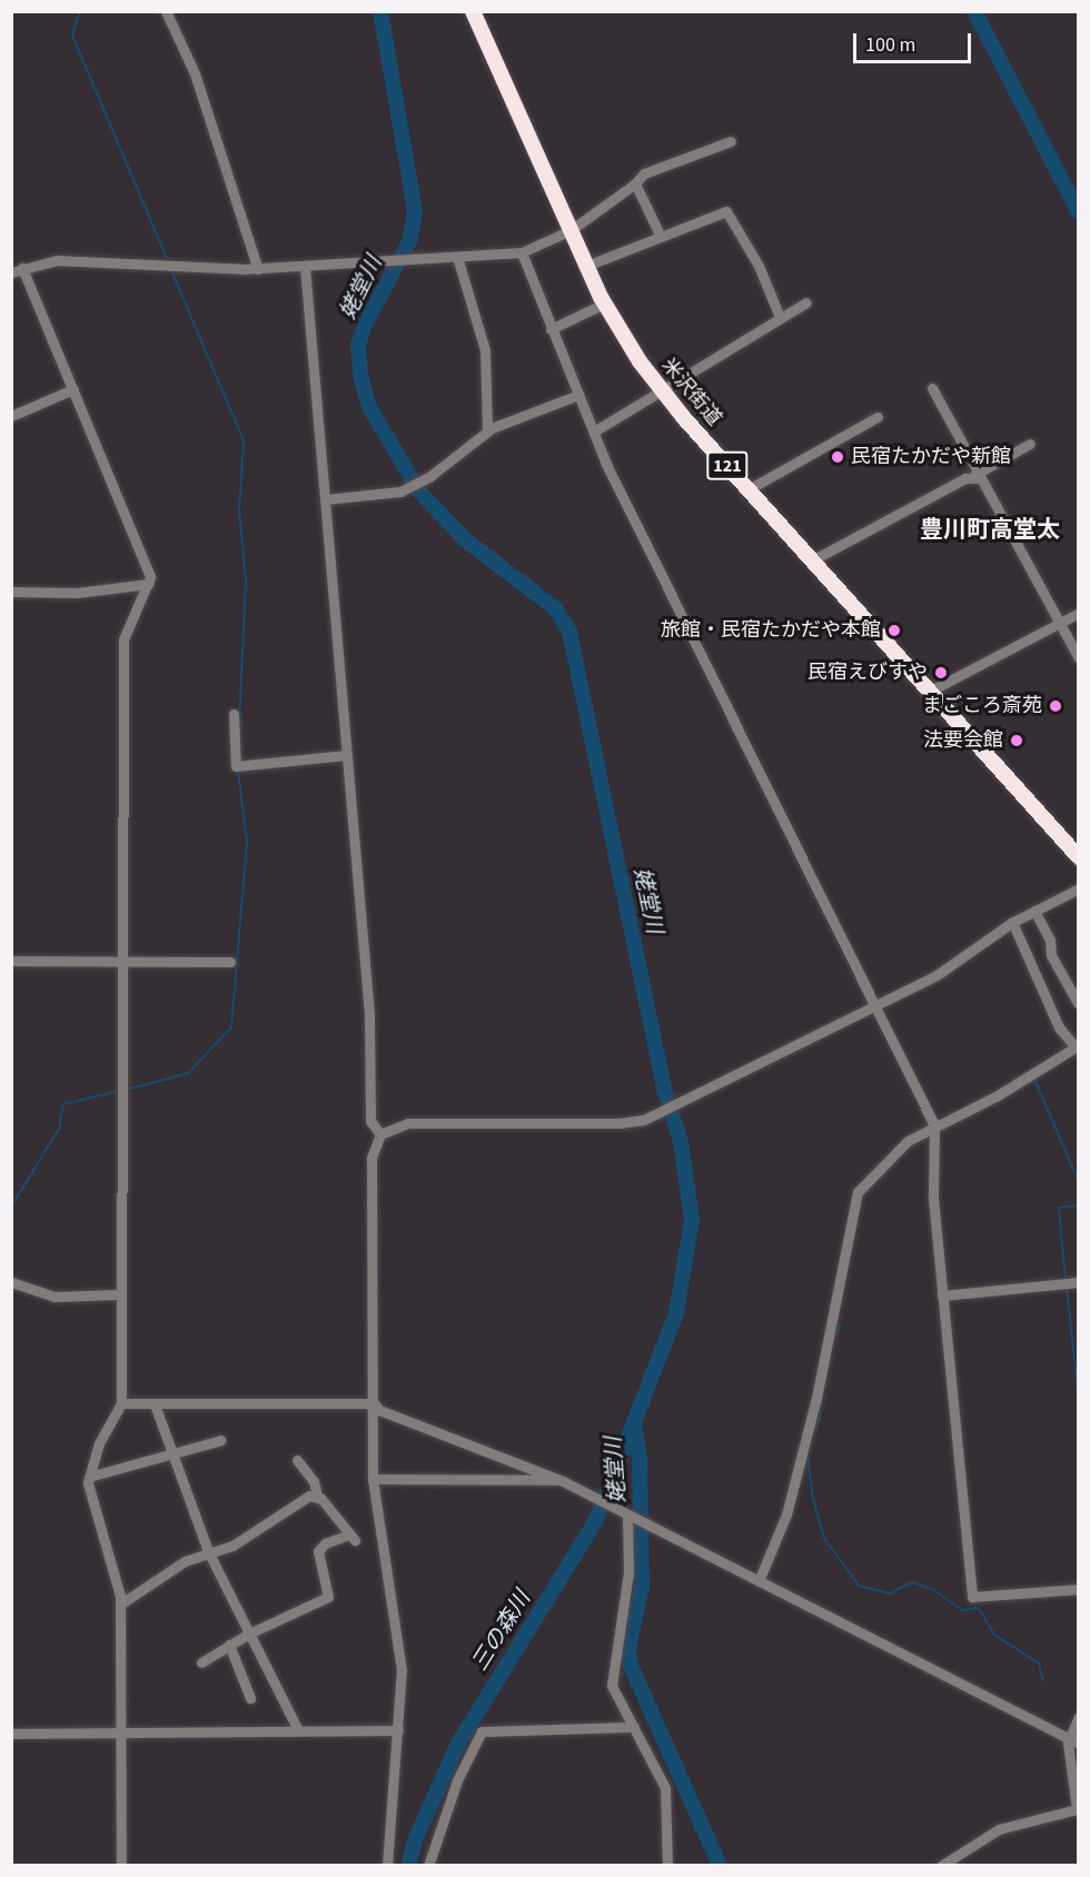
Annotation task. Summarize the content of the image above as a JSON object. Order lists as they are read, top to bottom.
{
  "streets": {
    "highway": ["米沢街道", "121"]
  },
  "districts": ["豊川町高堂太"],
  "water": ["姥堂川", "三の森川"],
  "places": [
    "民宿たかだや新館",
    "旅館・民宿たかだや本館",
    "民宿えびすや",
    "まごころ斎苑",
    "法要会館"
  ],
  "scale_bar": "100 m"
}
